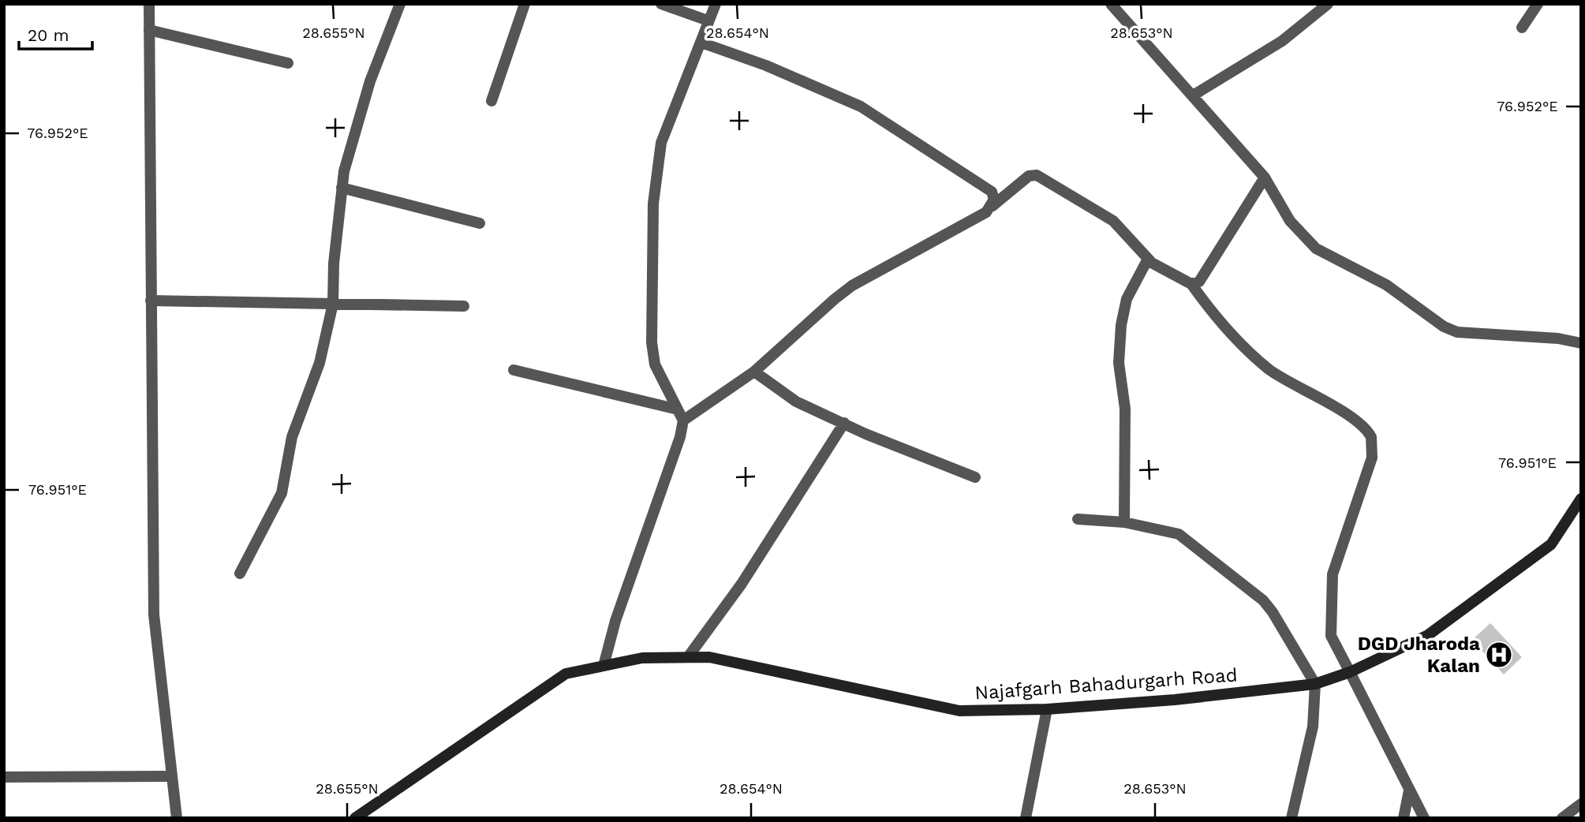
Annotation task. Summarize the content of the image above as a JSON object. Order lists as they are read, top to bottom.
{
  "streets": {
    "main road": ["Najafgarh Bahadurgarh Road"]
  },
  "places": {
    "hospital": ["DGD Jharoda Kalan"]
  },
  "scale_bar": "20 m",
  "coordinates": [
    "28.655°N",
    "28.654°N",
    "28.653°N",
    "76.952°E",
    "76.951°E"
  ]
}
